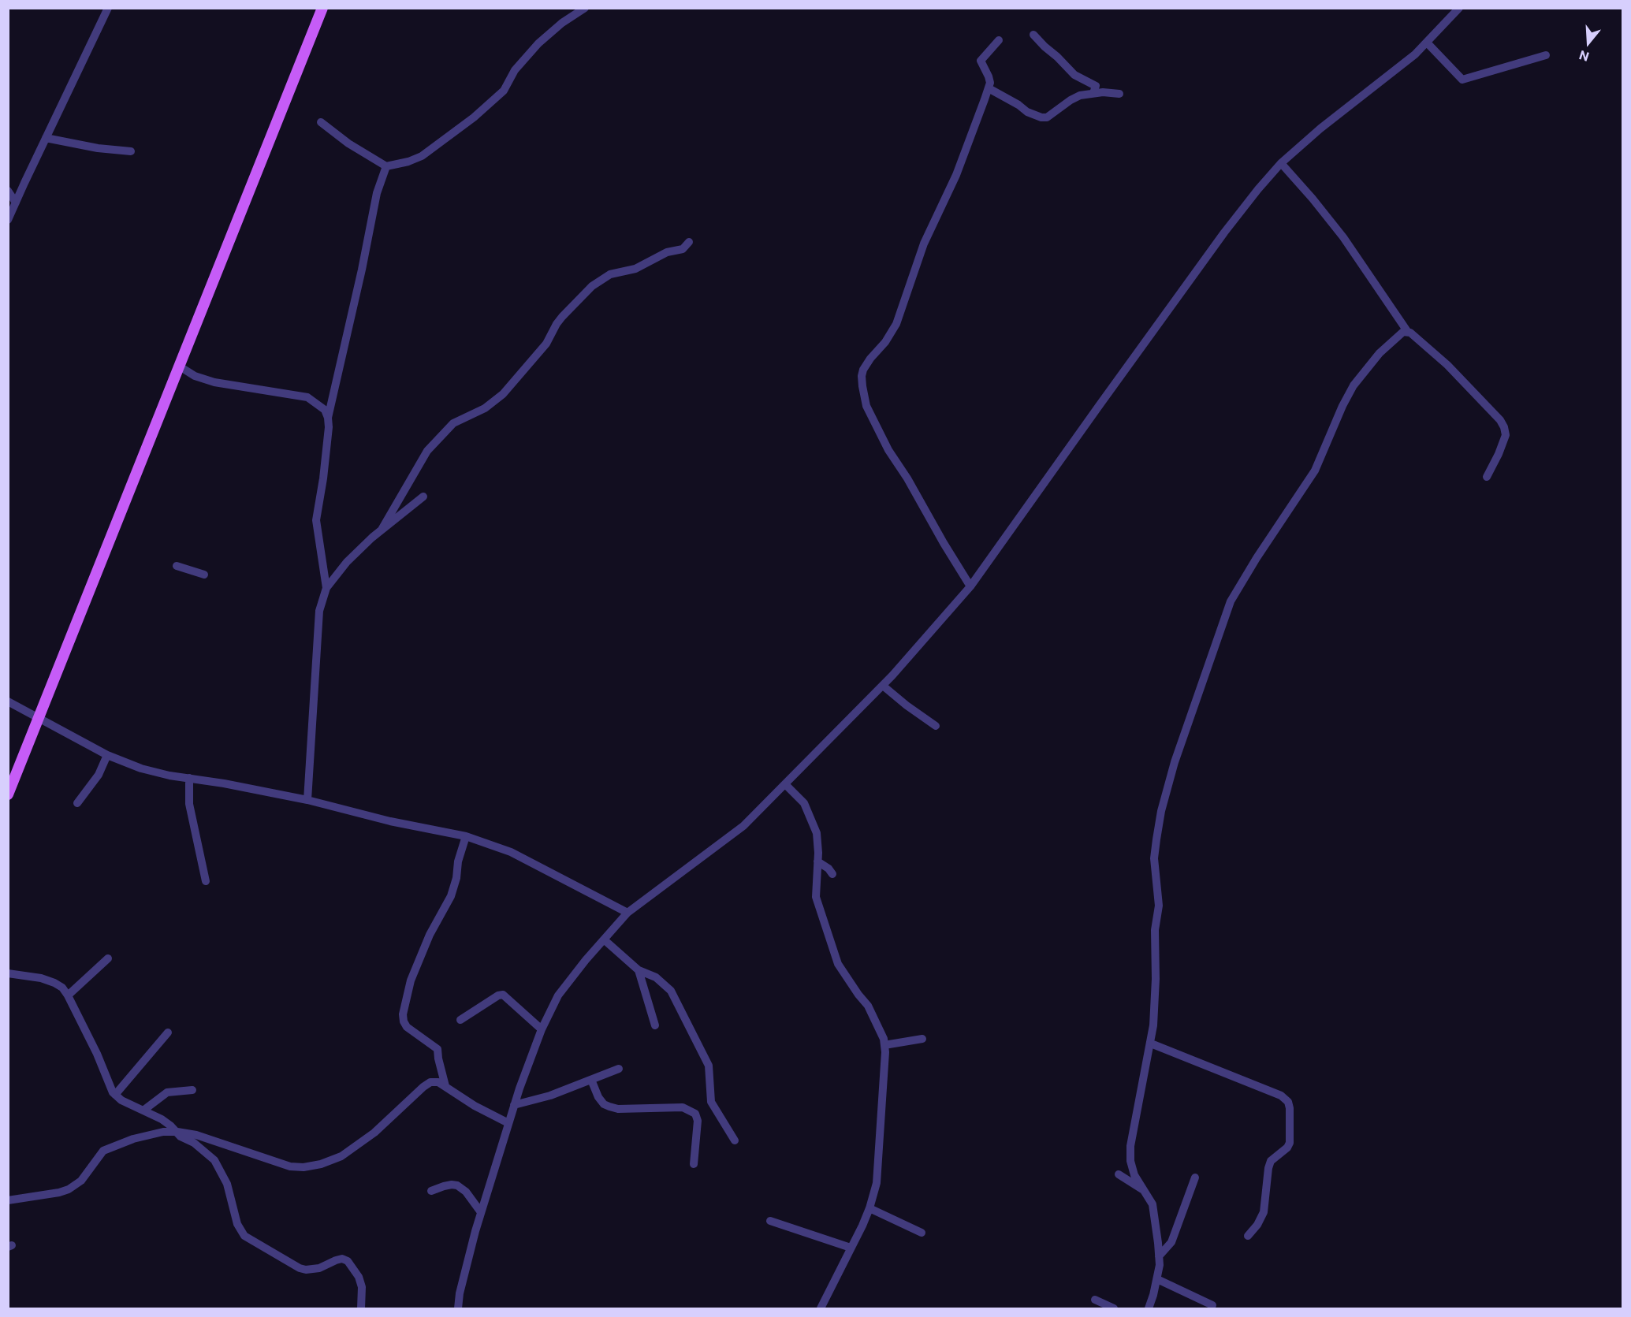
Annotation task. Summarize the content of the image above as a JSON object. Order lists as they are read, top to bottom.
{
  "north": "bottom"
}
